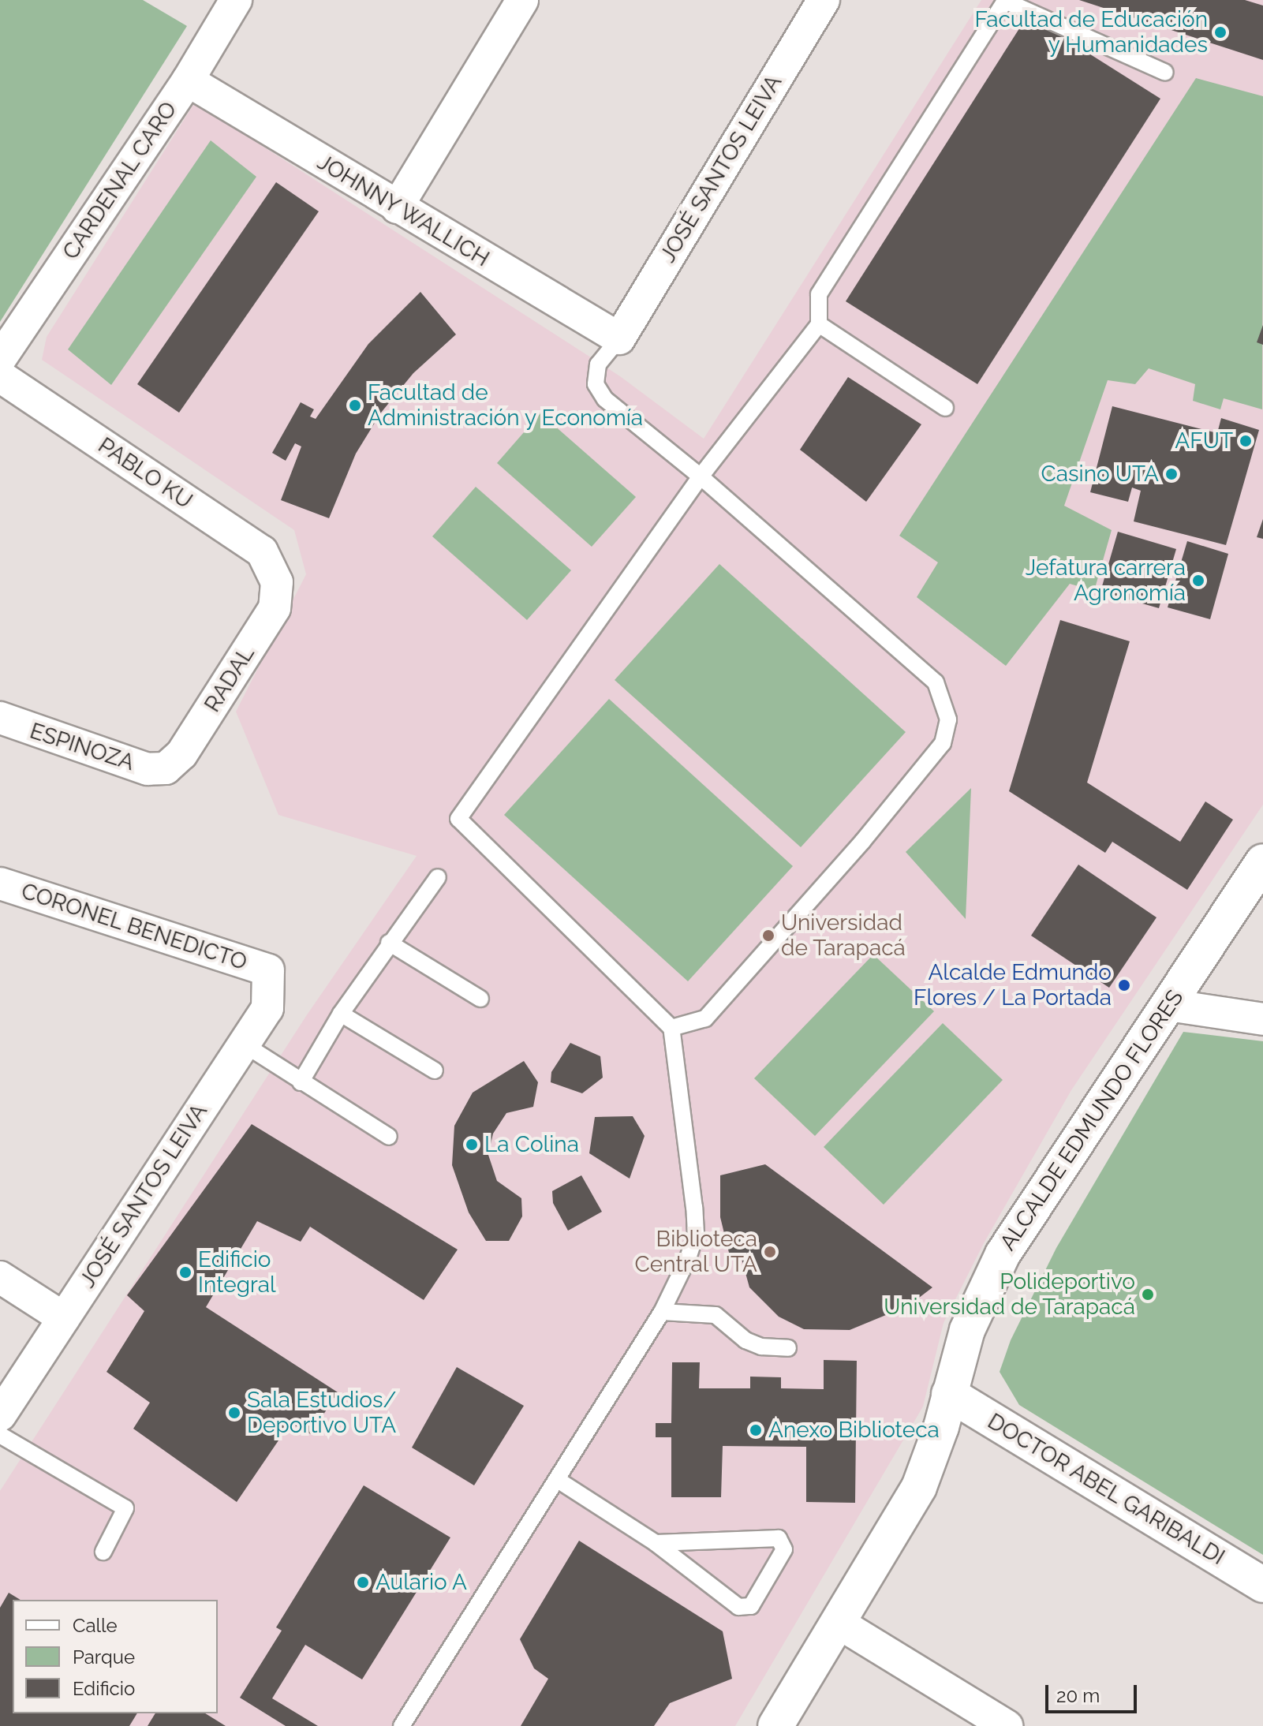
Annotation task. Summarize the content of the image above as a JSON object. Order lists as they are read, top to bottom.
{
  "streets": {
    "street": [
      "JOSÉ SANTOS LEIVA",
      "CARDENAL CARO",
      "JOHNNY WALLICH",
      "PABLO KU",
      "RADAL",
      "ESPINOZA",
      "CORONEL BENEDICTO",
      "ALCALDE EDMUNDO FLORES",
      "DOCTOR ABEL GARIBALDI"
    ]
  },
  "crossings": [
    ["JOSÉ SANTOS LEIVA", "JOHNNY WALLICH"],
    ["JOSÉ SANTOS LEIVA", "CORONEL BENEDICTO"],
    ["CARDENAL CARO", "JOHNNY WALLICH"],
    ["PABLO KU", "RADAL"],
    ["RADAL", "ESPINOZA"],
    ["ALCALDE EDMUNDO FLORES", "DOCTOR ABEL GARIBALDI"]
  ],
  "places": [
    "Facultad de Educación y Humanidades",
    "Facultad de Administración y Economía",
    "AFUT",
    "Casino UTA",
    "Jefatura carrera Agronomía",
    "Universidad de Tarapacá",
    "Alcalde Edmundo Flores / La Portada",
    "La Colina",
    "Biblioteca Central UTA",
    "Edificio Integral",
    "Polideportivo Universidad de Tarapacá",
    "Sala Estudios/ Deportivo UTA",
    "Anexo Biblioteca",
    "Aulario A"
  ],
  "legend": ["Calle", "Parque", "Edificio"],
  "scale_bar": "20 m"
}
